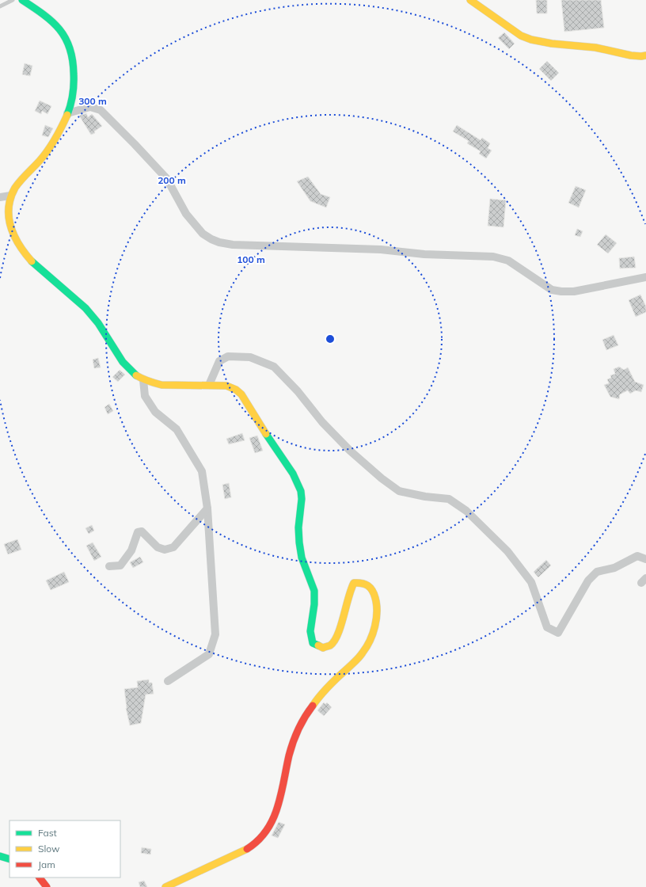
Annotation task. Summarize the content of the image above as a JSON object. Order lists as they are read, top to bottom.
{
  "legend": ["Fast", "Slow", "Jam"],
  "rings": ["300 m", "200 m", "100 m"]
}
